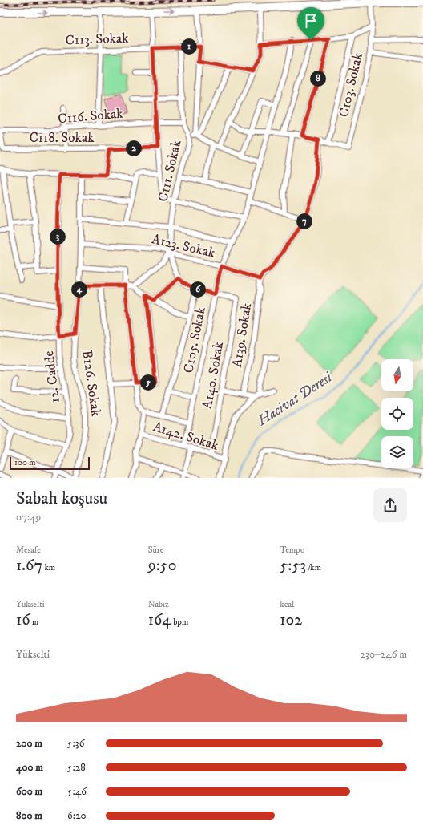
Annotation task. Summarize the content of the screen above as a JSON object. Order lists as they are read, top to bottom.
{
  "streets": {
    "street": [
      "C113. Sokak",
      "C103. Sokak",
      "C116. Sokak",
      "C118. Sokak",
      "C111. Sokak",
      "A123. Sokak",
      "A139. Sokak",
      "C105. Sokak",
      "A140. Sokak",
      "12. Cadde",
      "B126. Sokak",
      "A142. Sokak"
    ]
  },
  "crossings": [
    ["C113. Sokak", "C111. Sokak"],
    ["C116. Sokak", "C118. Sokak"],
    ["C116. Sokak", "C111. Sokak"],
    ["C111. Sokak", "A123. Sokak"],
    ["A123. Sokak", "A139. Sokak"],
    ["A123. Sokak", "C105. Sokak"],
    ["A123. Sokak", "B126. Sokak"],
    ["C105. Sokak", "A140. Sokak"],
    ["C105. Sokak", "A142. Sokak"],
    ["A140. Sokak", "A142. Sokak"]
  ],
  "water": ["Hacivat Deresi"],
  "scale_bar": "100 m",
  "north": "bottom",
  "page": {
    "pins": [
      "1",
      "8",
      "2",
      "7",
      "3",
      "4",
      "6",
      "5"
    ],
    "scale": "100 m",
    "heading": ["Sabah koşusu", "07:49"],
    "stats": [
      ["Mesafe", "1.67 km"],
      ["Süre", "9:50"],
      ["Tempo", "5:53 /km"],
      ["Yükselti", "16 m"],
      ["Nabız", "164 bpm"],
      ["kcal", "102"]
    ],
    "chart": ["Yükselti", "230–246 m"],
    "list": [
      {
        "name": "200 m",
        "note": "5:36"
      },
      {
        "name": "400 m",
        "note": "5:28"
      },
      {
        "name": "600 m",
        "note": "5:46"
      },
      {
        "name": "800 m",
        "note": "6:20"
      }
    ]
  }
}
